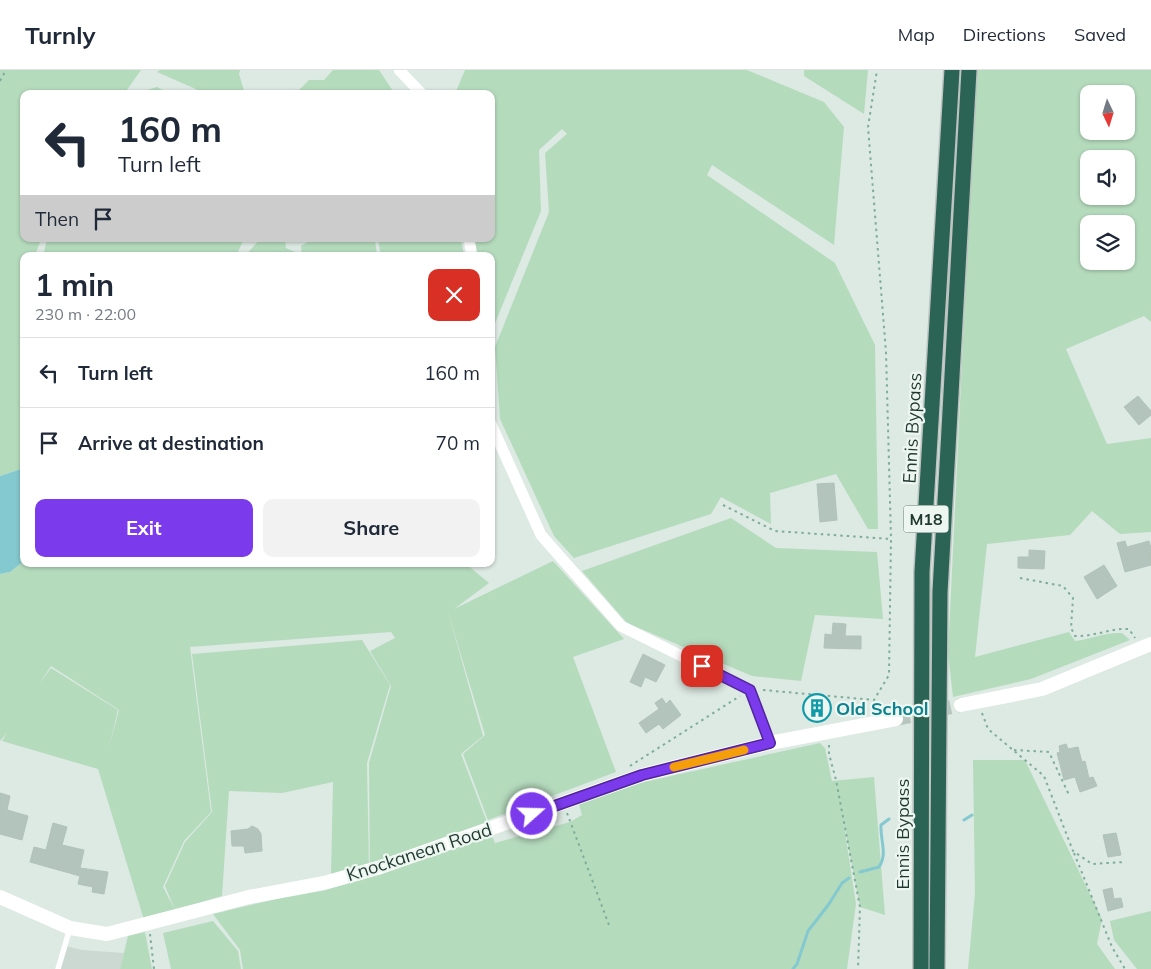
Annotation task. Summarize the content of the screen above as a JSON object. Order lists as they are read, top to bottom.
{
  "streets": {
    "highway": ["Ennis Bypass", "M18"],
    "street": ["Knockanean Road"]
  },
  "places": {
    "building": ["Old School"]
  },
  "north": "bottom",
  "page": {
    "header": "Turnly",
    "nav": ["Map", "Directions", "Saved"],
    "turn": ["160 m", "Turn left"],
    "then": "Then",
    "heading": ["1 min", "230 m · 22:00"],
    "list": [
      {
        "name": "Turn left",
        "value": "160 m"
      },
      {
        "name": "Arrive at destination",
        "value": "70 m"
      }
    ],
    "buttons": ["Exit", "Share"]
  }
}
